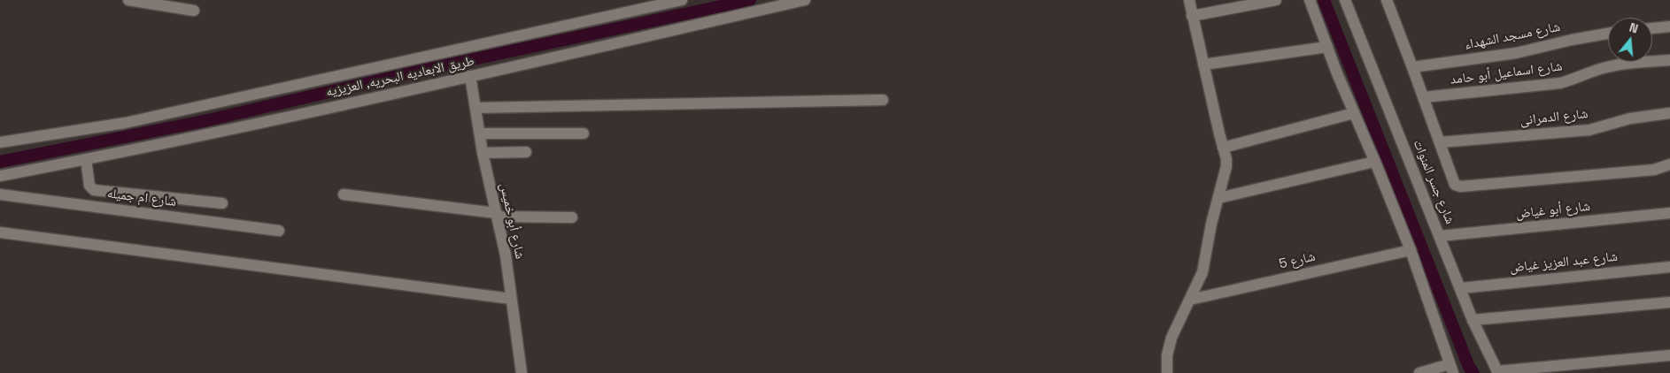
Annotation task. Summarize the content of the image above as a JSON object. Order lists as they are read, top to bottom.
{
  "streets": {
    "street": [
      "شارع مسجد الشهداء",
      "شارع اسماعيل أبو حامد",
      "طريق الابعاديه البحريه, العزيزيه",
      "شارع الدمرانى",
      "شارع جسر المنوات",
      "شارع ام جميله",
      "شارع أبو غياض",
      "شارع أبو خميس",
      "شارع 5",
      "شارع عبد العزيز غياض"
    ]
  },
  "crossings": [
    ["طريق الابعاديه البحريه, العزيزيه", "شارع أبو خميس"],
    ["شارع جسر المنوات", "شارع أبو غياض"],
    ["شارع جسر المنوات", "شارع عبد العزيز غياض"]
  ],
  "north": "top"
}
